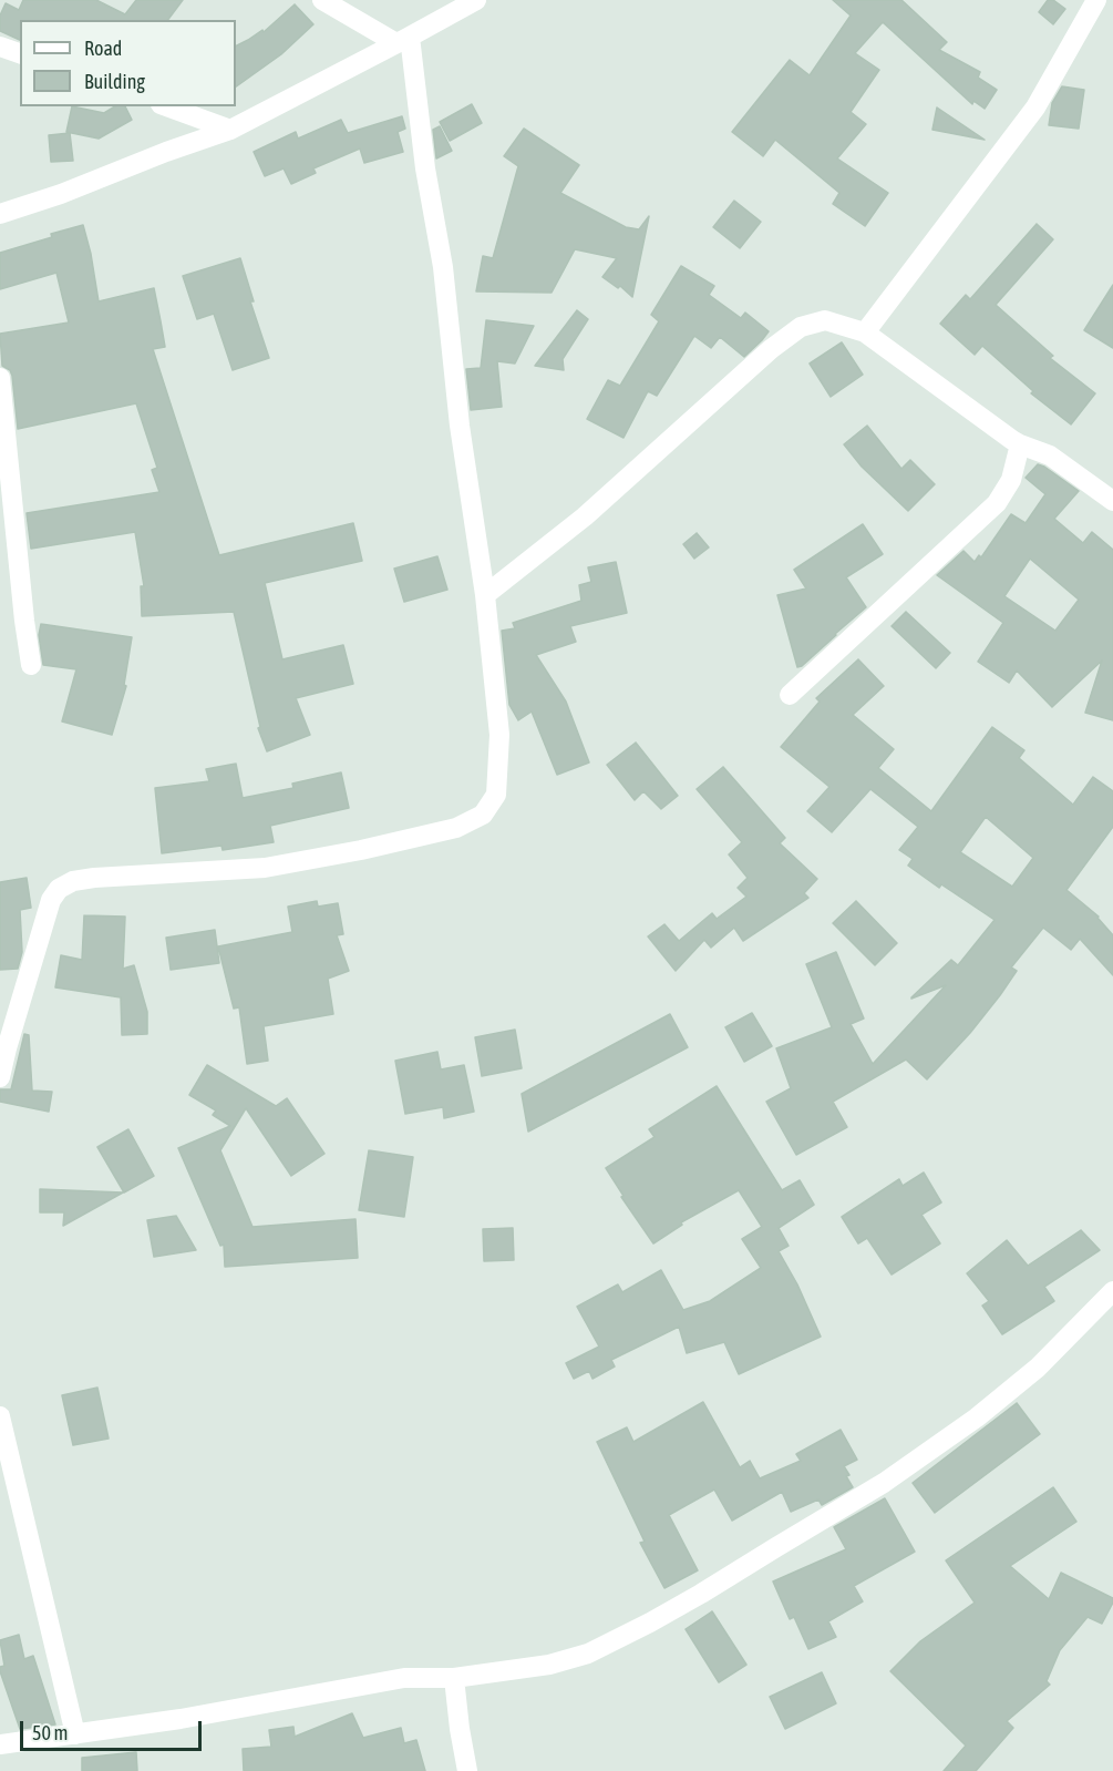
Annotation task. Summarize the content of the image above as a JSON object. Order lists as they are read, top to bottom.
{
  "legend": ["Road", "Building"],
  "scale_bar": "50 m"
}
